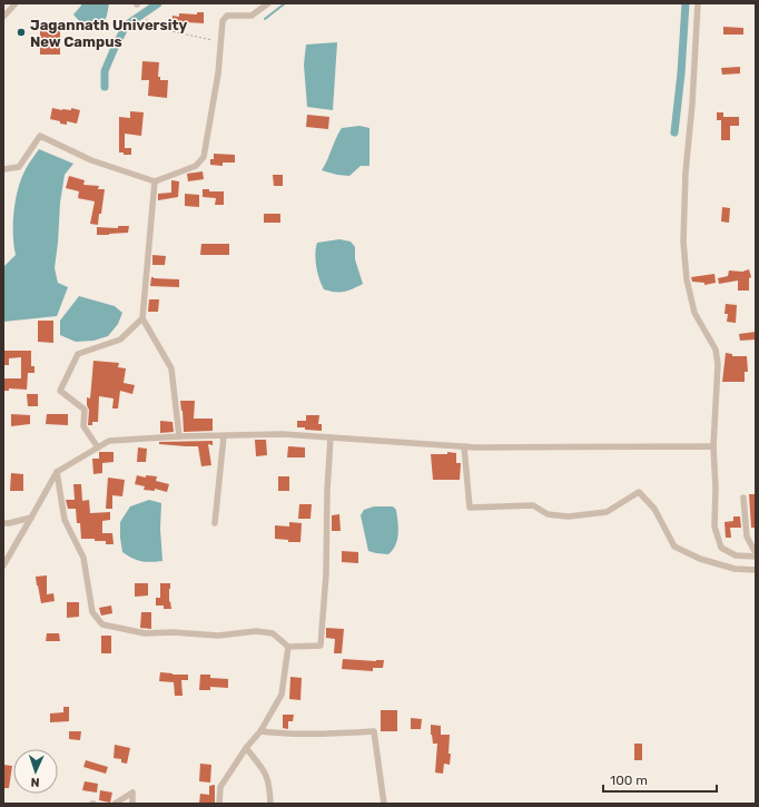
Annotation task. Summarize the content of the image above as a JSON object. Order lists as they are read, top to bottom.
{
  "places": ["Jagannath University New Campus"],
  "scale_bar": "100 m",
  "north": "bottom"
}
